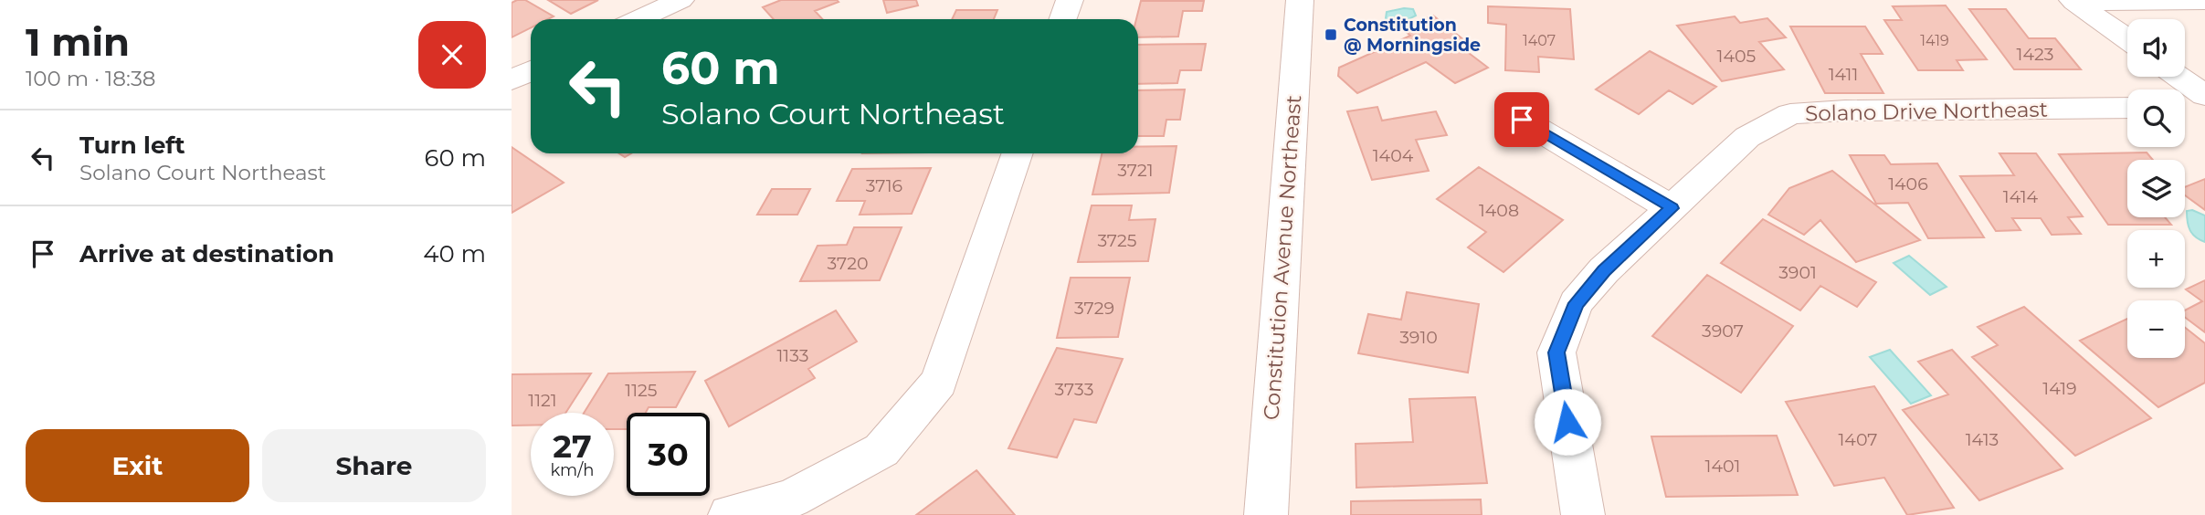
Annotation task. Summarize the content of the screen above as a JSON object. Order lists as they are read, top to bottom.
{
  "streets": {
    "street": ["Solano Drive Northeast", "Constitution Avenue Northeast"]
  },
  "places": {
    "transit": ["Constitution @ Morningside"]
  },
  "house_numbers": [
    "1407",
    "1419",
    "1423",
    "1405",
    "1411",
    "1404",
    "3721",
    "1406",
    "3716",
    "1414",
    "1408",
    "3725",
    "3720",
    "3901",
    "3729",
    "3907",
    "3910",
    "1133",
    "1419",
    "3733",
    "1125",
    "1121",
    "1407",
    "1413",
    "1401"
  ],
  "page": {
    "heading": ["1 min", "100 m · 18:38"],
    "map_buttons": ["+", "−"],
    "turn": ["60 m", "Solano Court Northeast"],
    "list": [
      {
        "name": "Turn left",
        "note": "Solano Court Northeast",
        "value": "60 m"
      },
      {
        "name": "Arrive at destination",
        "value": "40 m"
      }
    ],
    "speed": "27 km/h",
    "limit": "30",
    "buttons": ["Exit", "Share"]
  }
}
